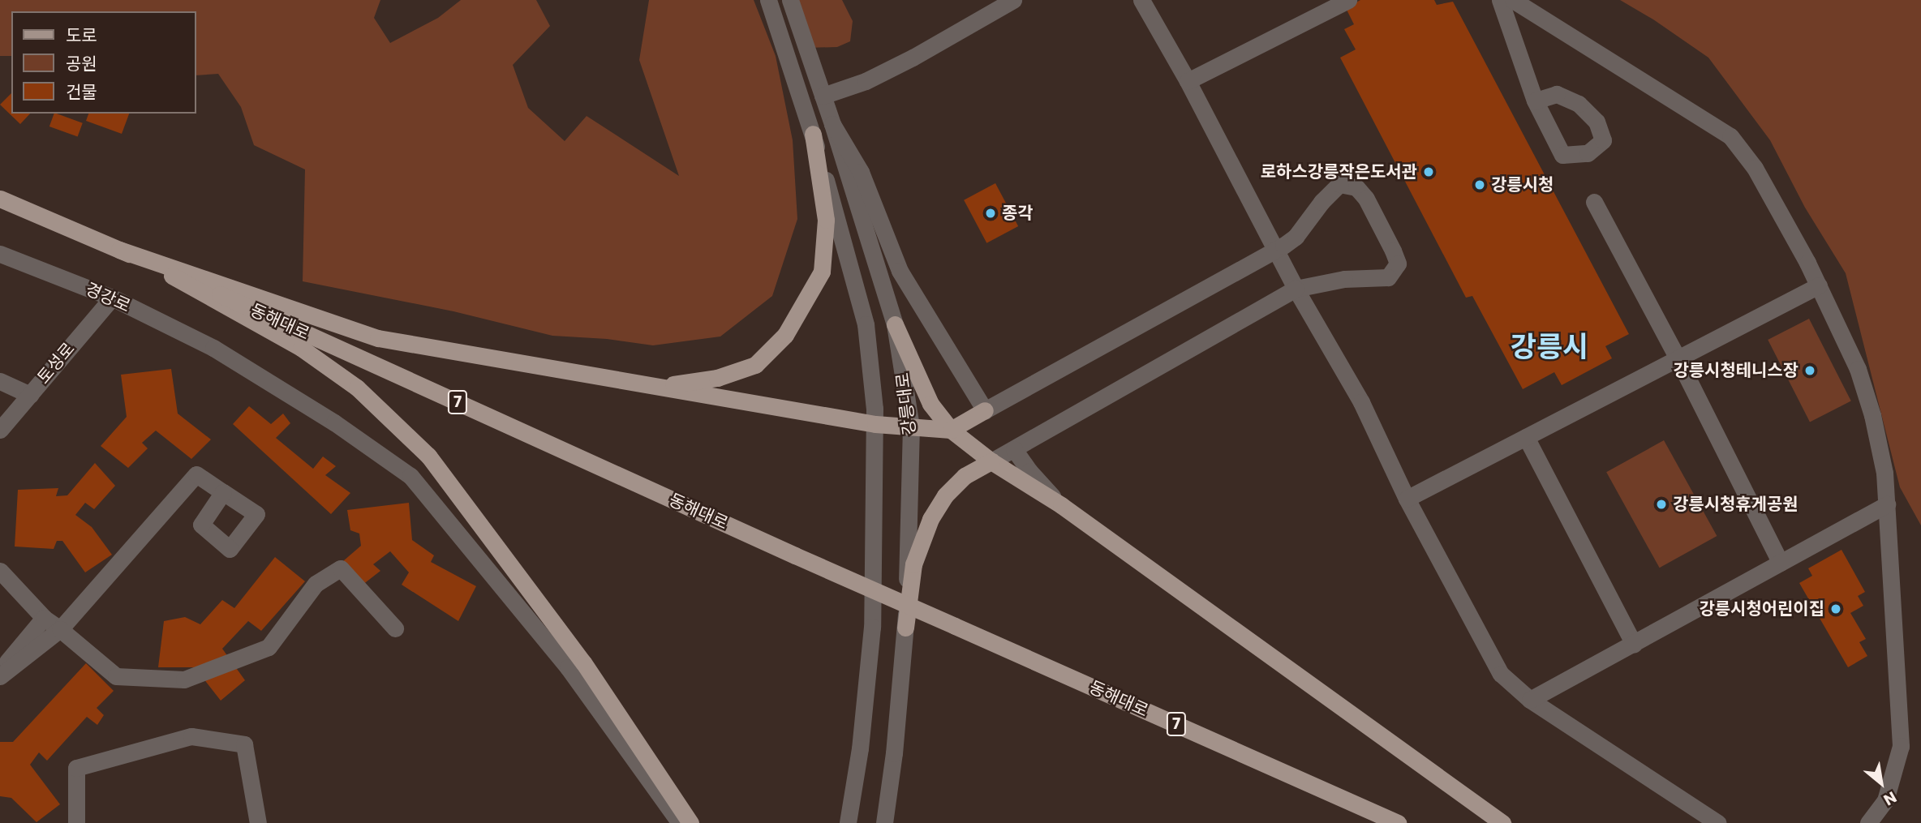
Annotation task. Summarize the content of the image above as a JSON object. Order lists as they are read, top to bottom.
{
  "streets": {
    "main road": ["동해대로", "7"],
    "street": ["경강로", "토성로", "강릉대로"]
  },
  "crossings": [
    ["경강로", "토성로"]
  ],
  "districts": ["강릉시"],
  "places": [
    "로하스강릉작은도서관",
    "강릉시청",
    "종각",
    "강릉시청테니스장",
    "강릉시청휴게공원",
    "강릉시청어린이집"
  ],
  "legend": ["도로", "공원", "건물"],
  "north": "bottom right"
}
